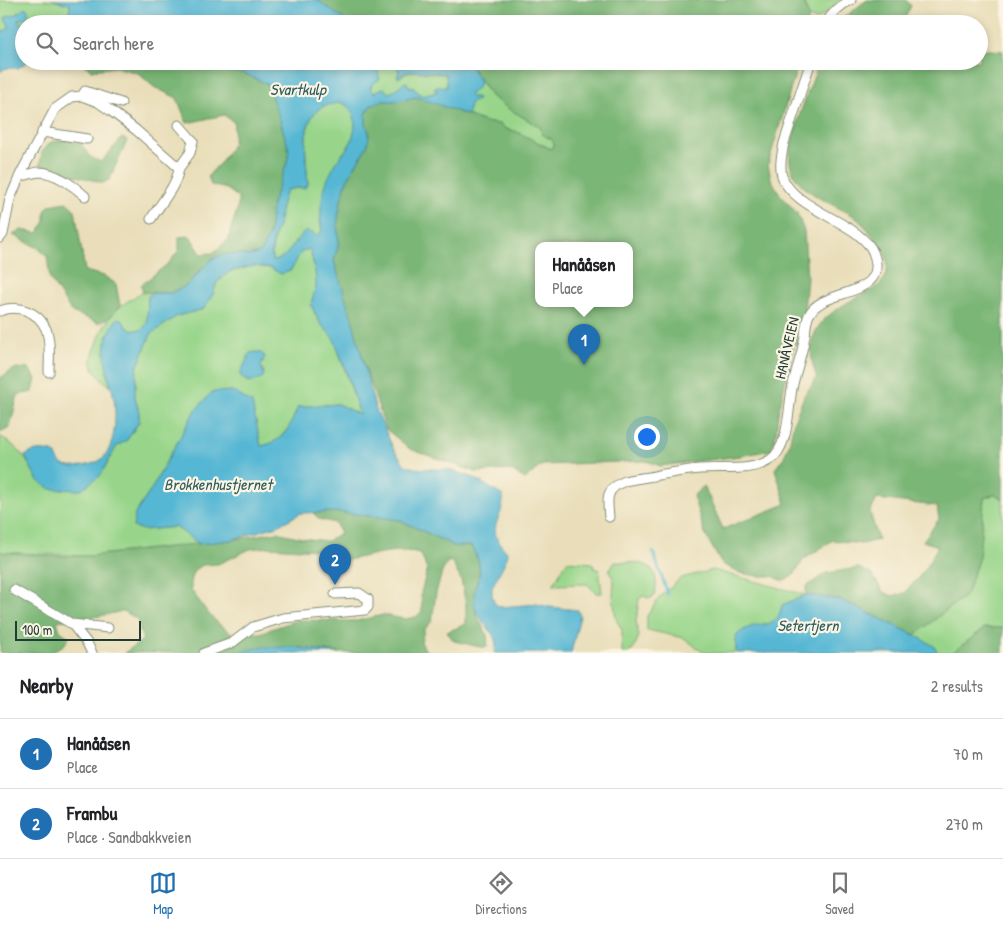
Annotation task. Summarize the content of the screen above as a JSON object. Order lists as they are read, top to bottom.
{
  "streets": {
    "street": ["HANÅVEIEN"]
  },
  "water": ["Svartkulp", "Brokkenhustjernet", "Setertjern"],
  "scale_bar": "100 m",
  "page": {
    "search": "Search here",
    "popup": ["Hanååsen", "Place"],
    "pins": ["1", "2"],
    "scale": "100 m",
    "heading": ["Nearby", "2 results"],
    "list": [
      {
        "mark": "1",
        "name": "Hanååsen",
        "note": "Place",
        "value": "70 m"
      },
      {
        "mark": "2",
        "name": "Frambu",
        "note": "Place · Sandbakkveien",
        "value": "270 m"
      }
    ],
    "nav": ["Map", "Directions", "Saved"]
  }
}
